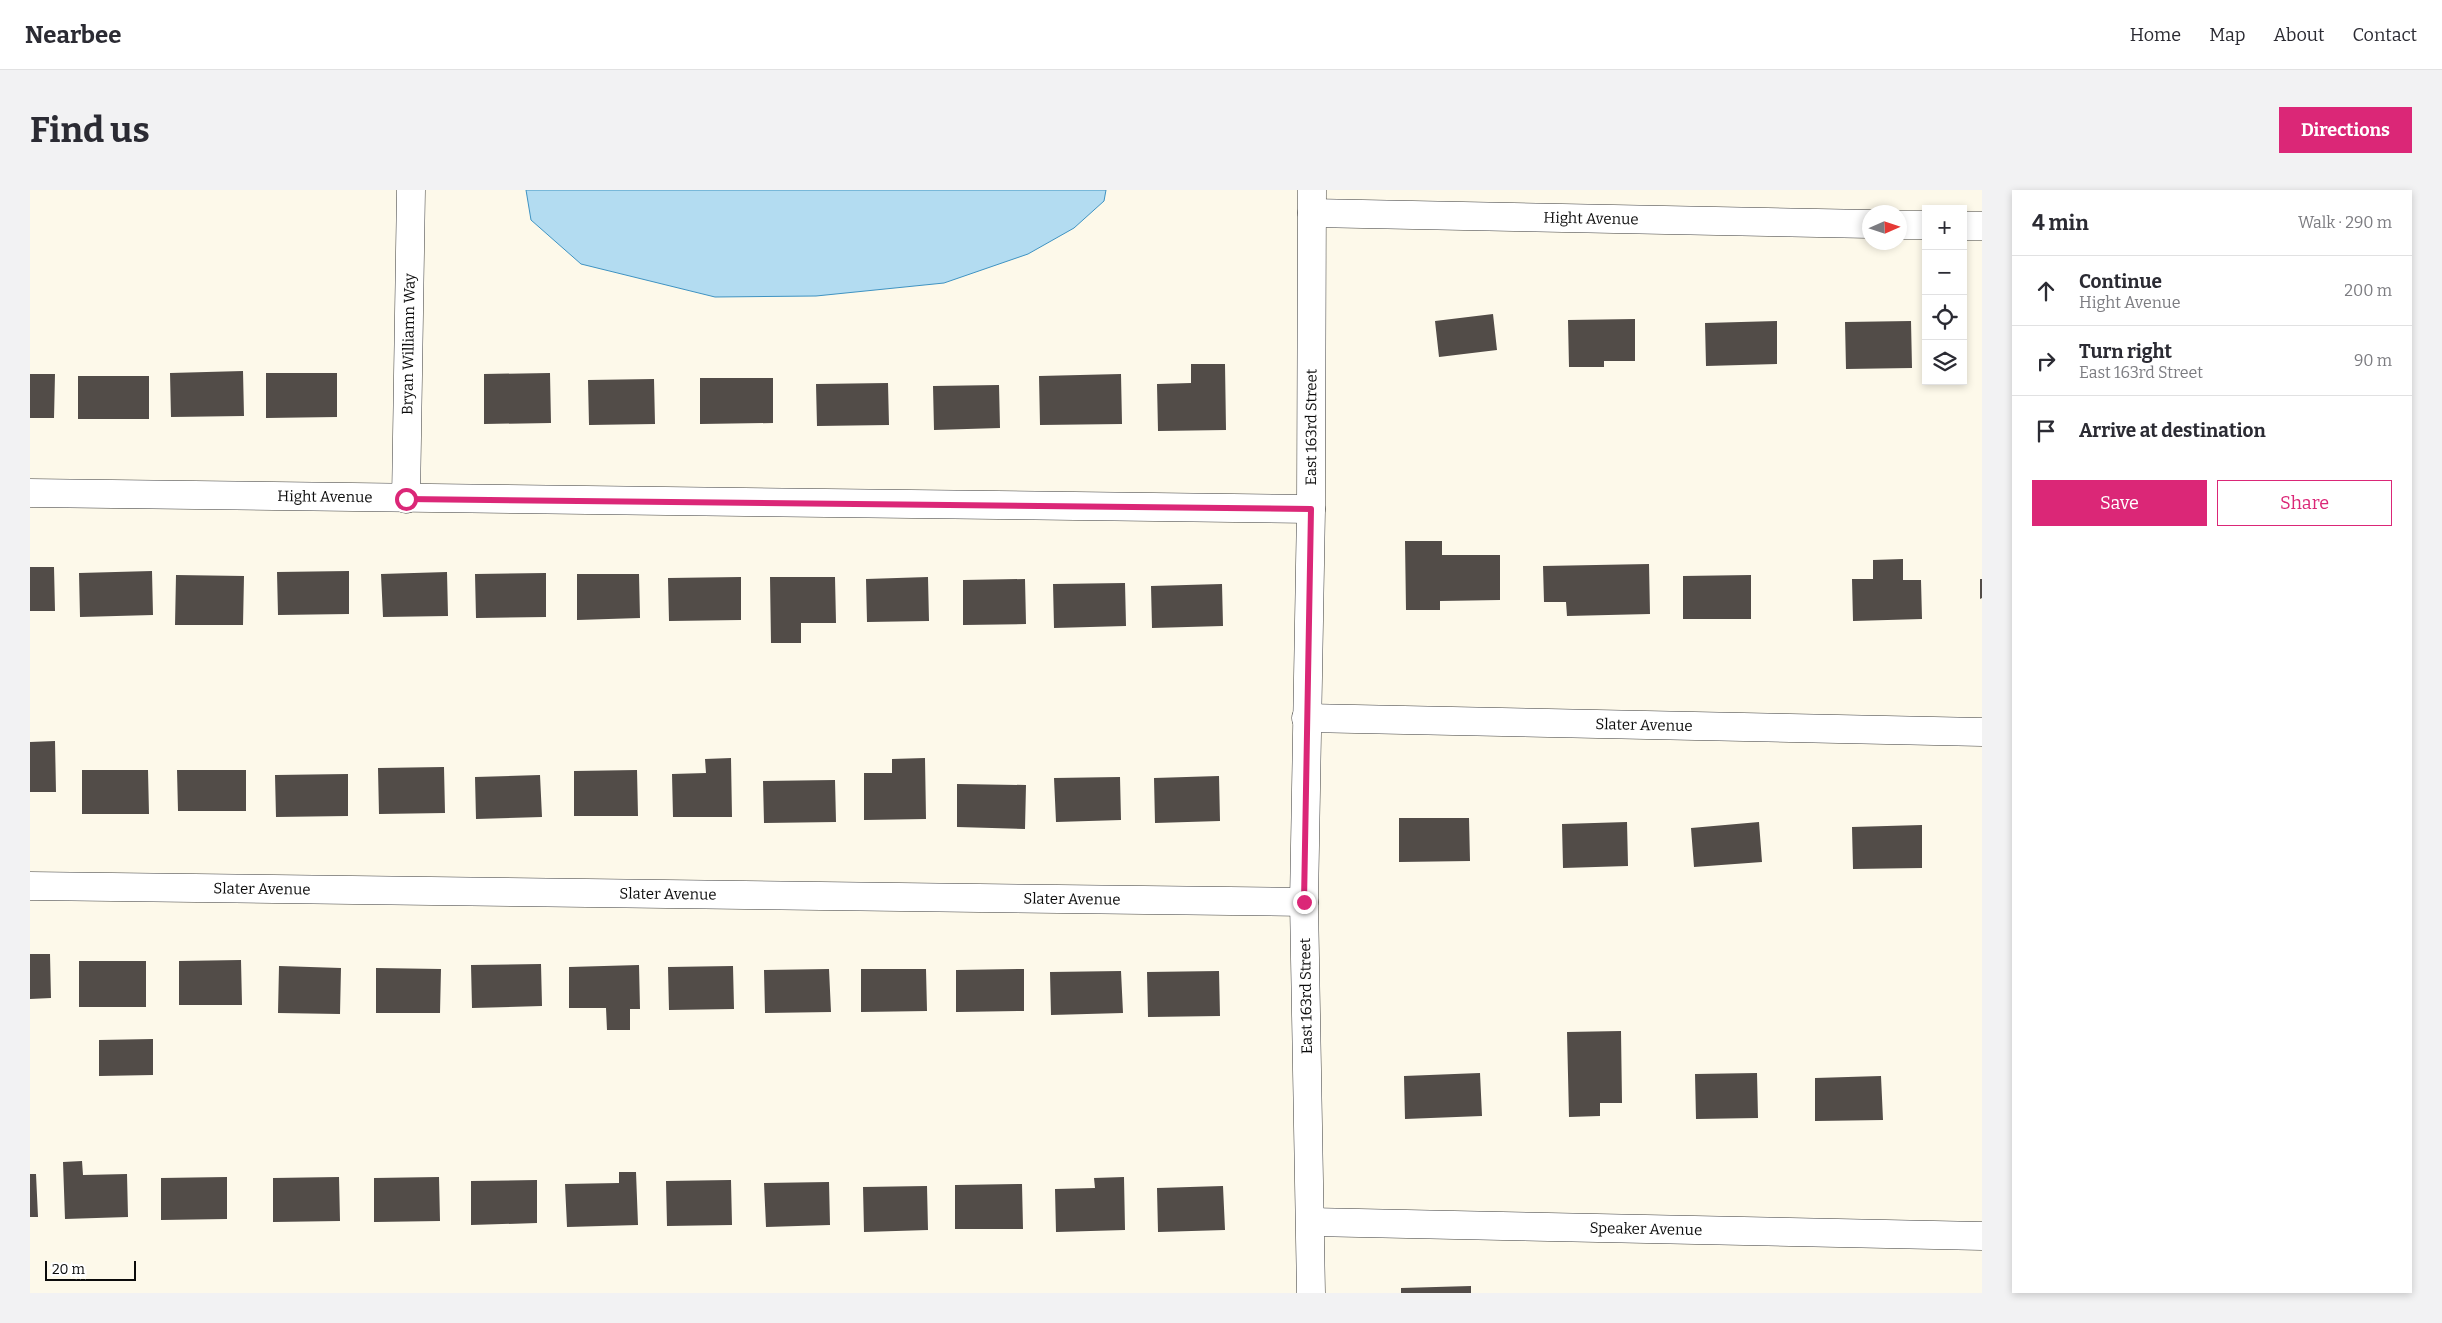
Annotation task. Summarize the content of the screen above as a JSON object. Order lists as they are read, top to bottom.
{
  "streets": {
    "street": [
      "Hight Avenue",
      "Bryan Williamn Way",
      "East 163rd Street",
      "Slater Avenue",
      "Speaker Avenue"
    ]
  },
  "crossings": [
    ["Hight Avenue", "Bryan Williamn Way"],
    ["Hight Avenue", "East 163rd Street"],
    ["East 163rd Street", "Slater Avenue"],
    ["East 163rd Street", "Speaker Avenue"]
  ],
  "scale_bar": "20 m",
  "north": "right",
  "page": {
    "header": "Nearbee",
    "nav": [
      "Home",
      "Map",
      "About",
      "Contact"
    ],
    "buttons": [
      "Directions",
      ["Save", "Share"]
    ],
    "title": "Find us",
    "heading": ["4 min", "Walk · 290 m"],
    "map_buttons": ["+", "−"],
    "list": [
      ["Continue", "Hight Avenue", "200 m"],
      ["Turn right", "East 163rd Street", "90 m"],
      "Arrive at destination"
    ],
    "scale": "20 m"
  }
}
